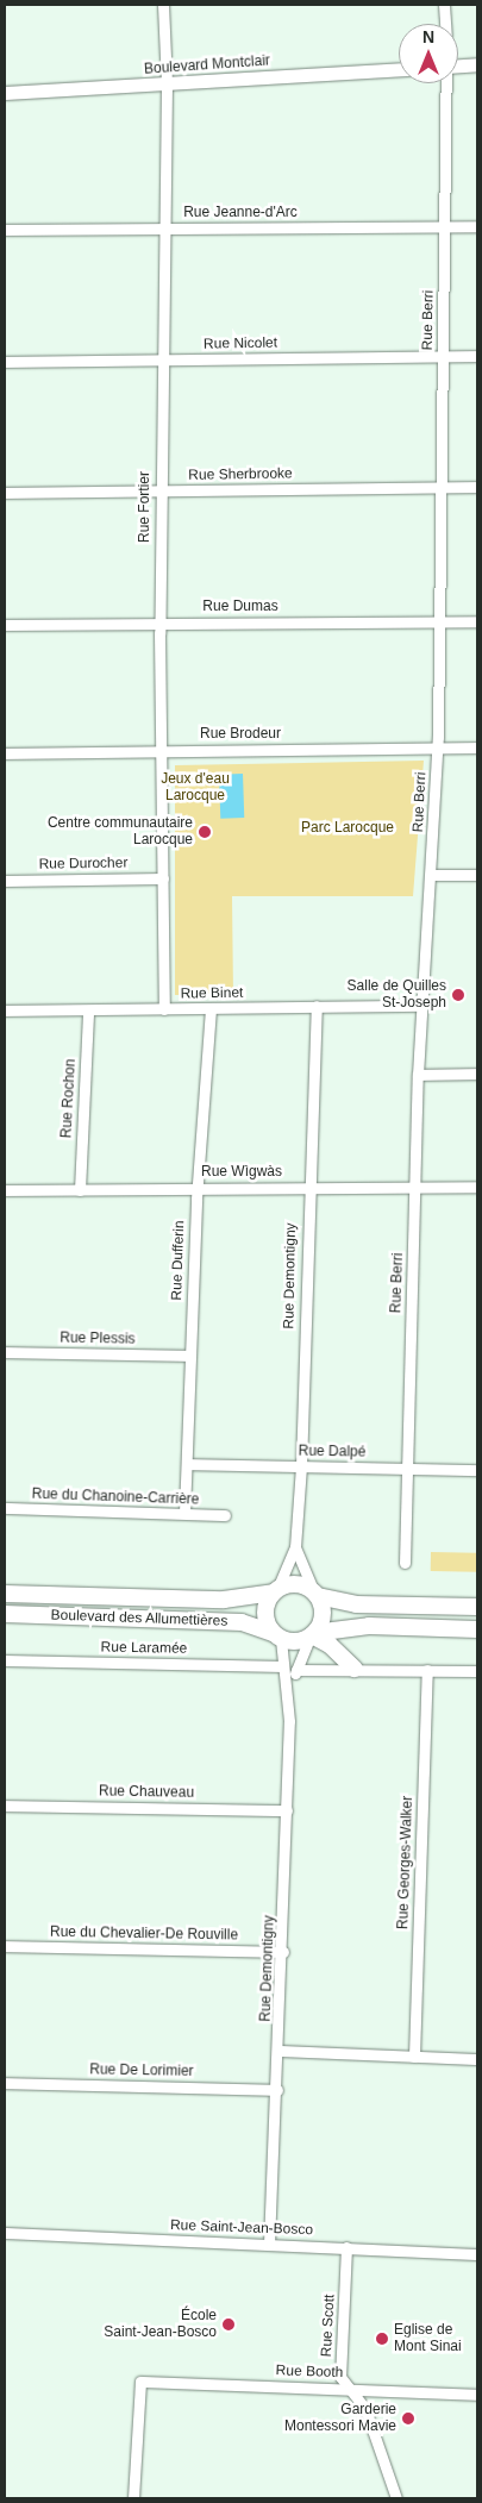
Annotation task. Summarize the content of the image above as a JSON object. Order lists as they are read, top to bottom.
{
  "streets": {
    "main road": ["Boulevard des Allumettières"],
    "street": [
      "Boulevard Montclair",
      "Rue Jeanne-d'Arc",
      "Rue Berri",
      "Rue Nicolet",
      "Rue Sherbrooke",
      "Rue Fortier",
      "Rue Dumas",
      "Rue Brodeur",
      "Rue Durocher",
      "Rue Binet",
      "Rue Rochon",
      "Rue Wìgwàs",
      "Rue Dufferin",
      "Rue Demontigny",
      "Rue Plessis",
      "Rue Dalpé",
      "Rue du Chanoine-Carrière",
      "Rue Laramée",
      "Rue Chauveau",
      "Rue Georges-Walker",
      "Rue du Chevalier-De Rouville",
      "Rue De Lorimier",
      "Rue Saint-Jean-Bosco",
      "Rue Scott",
      "Rue Booth"
    ]
  },
  "crossings": [
    ["Boulevard Montclair", "Rue Fortier"],
    ["Rue Jeanne-d'Arc", "Rue Berri"],
    ["Rue Jeanne-d'Arc", "Rue Fortier"],
    ["Rue Berri", "Rue Nicolet"],
    ["Rue Berri", "Rue Sherbrooke"],
    ["Rue Berri", "Rue Dumas"],
    ["Rue Berri", "Rue Brodeur"],
    ["Rue Berri", "Rue Binet"],
    ["Rue Berri", "Rue Wìgwàs"],
    ["Rue Berri", "Rue Dalpé"],
    ["Rue Nicolet", "Rue Fortier"],
    ["Rue Sherbrooke", "Rue Fortier"],
    ["Rue Fortier", "Rue Dumas"],
    ["Rue Fortier", "Rue Brodeur"],
    ["Rue Fortier", "Rue Durocher"],
    ["Rue Fortier", "Rue Binet"],
    ["Rue Binet", "Rue Rochon"],
    ["Rue Binet", "Rue Dufferin"],
    ["Rue Binet", "Rue Demontigny"],
    ["Rue Rochon", "Rue Wìgwàs"],
    ["Rue Wìgwàs", "Rue Dufferin"],
    ["Rue Wìgwàs", "Rue Demontigny"],
    ["Rue Dufferin", "Rue Plessis"],
    ["Rue Dufferin", "Rue Dalpé"],
    ["Rue Dufferin", "Rue du Chanoine-Carrière"],
    ["Rue Demontigny", "Rue Dalpé"],
    ["Rue Demontigny", "Boulevard des Allumettières"],
    ["Rue Demontigny", "Rue Laramée"],
    ["Rue Demontigny", "Rue Chauveau"],
    ["Rue Demontigny", "Rue du Chevalier-De Rouville"],
    ["Rue Demontigny", "Rue De Lorimier"],
    ["Rue Demontigny", "Rue Saint-Jean-Bosco"],
    ["Rue Saint-Jean-Bosco", "Rue Scott"],
    ["Rue Scott", "Rue Booth"]
  ],
  "parks": ["Jeux d'eau Larocque", "Parc Larocque"],
  "places": [
    "Centre communautaire Larocque",
    "Salle de Quilles St-Joseph",
    "École Saint-Jean-Bosco",
    "Eglise de Mont Sinai",
    "Garderie Montessori Mavie"
  ],
  "north": "top"
}
